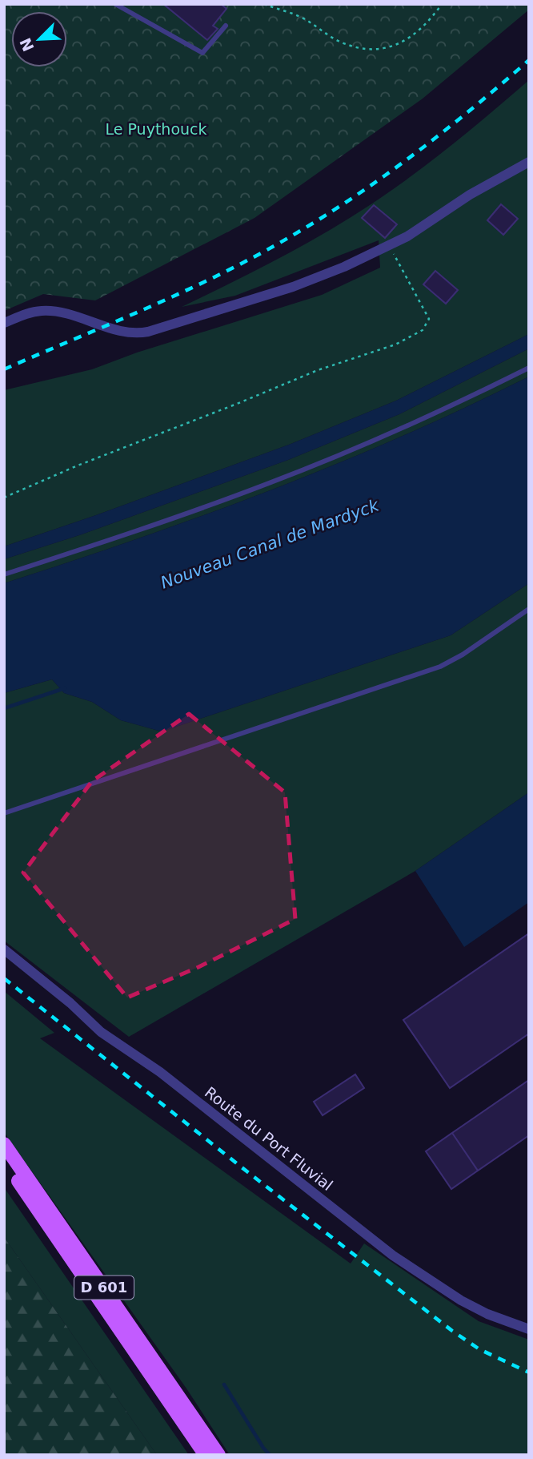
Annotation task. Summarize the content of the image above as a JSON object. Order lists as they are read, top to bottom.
{
  "streets": {
    "main road": ["D 601"],
    "street": ["Route du Port Fluvial"]
  },
  "water": ["Nouveau Canal de Mardyck"],
  "parks": ["Le Puythouck"],
  "north": "bottom left"
}
